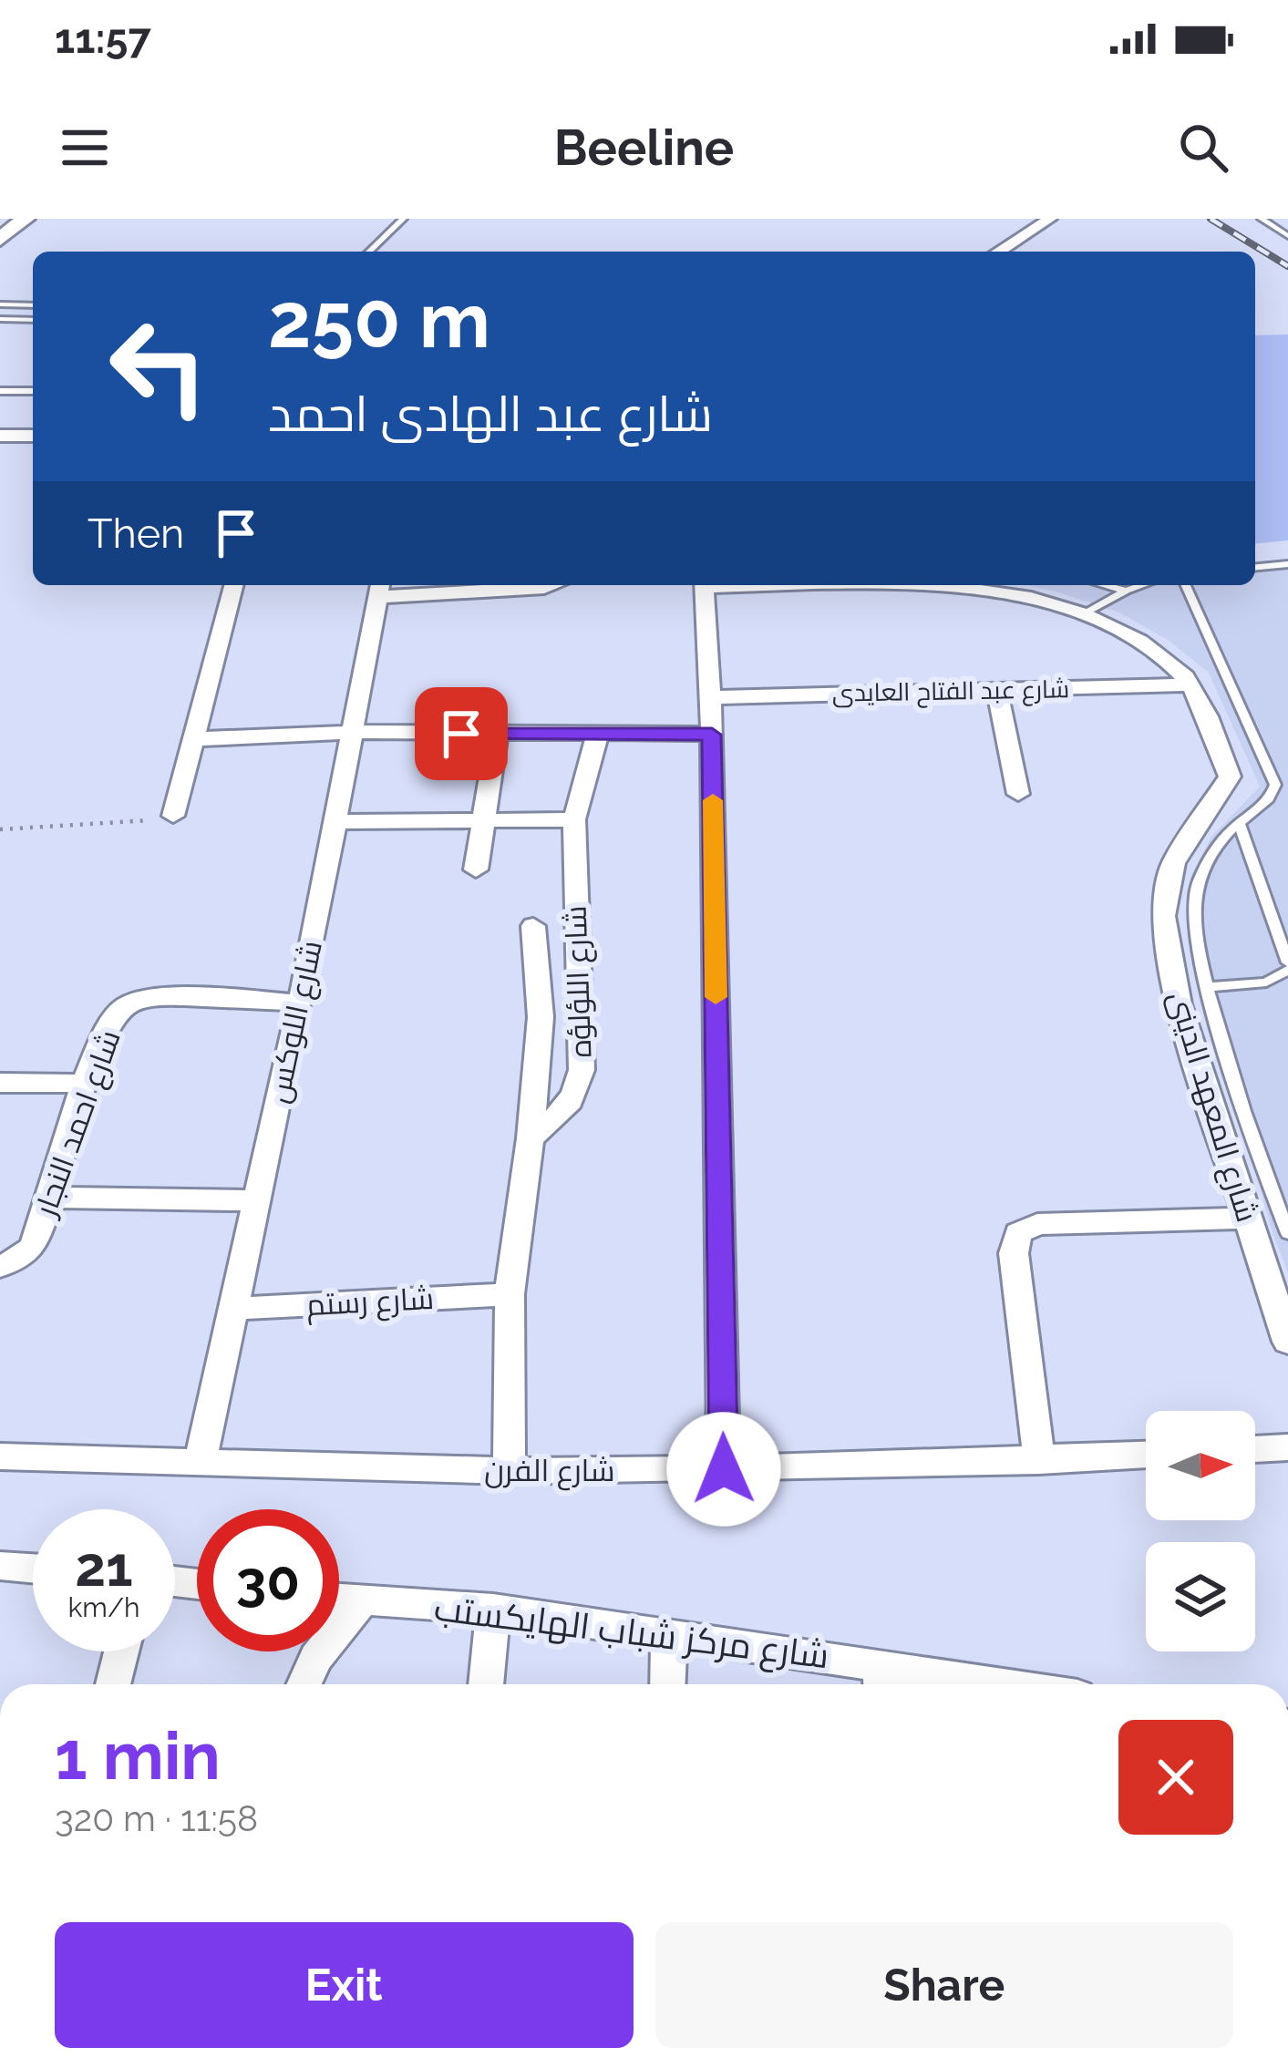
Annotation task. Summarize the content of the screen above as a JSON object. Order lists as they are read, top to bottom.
{
  "streets": {
    "street": [
      "شارع عبد الفتاح العايدى",
      "شارع اللؤلؤه",
      "شارع اللوكس",
      "شارع المعهد الدينى",
      "شارع احمد النجار",
      "شارع رستم",
      "شارع الفرن",
      "شارع مركز شباب الهايكستب"
    ]
  },
  "crossings": [
    ["شارع عبد الفتاح العايدى", "شارع المعهد الدينى"],
    ["شارع اللوكس", "شارع احمد النجار"],
    ["شارع اللوكس", "شارع رستم"],
    ["شارع اللوكس", "شارع الفرن"]
  ],
  "north": "right",
  "page": {
    "status": "11:57",
    "header": "Beeline",
    "turn": ["250 m", "شارع عبد الهادى احمد"],
    "then": "Then",
    "speed": "21 km/h",
    "limit": "30",
    "heading": ["1 min", "320 m · 11:58"],
    "buttons": ["Exit", "Share"]
  }
}
